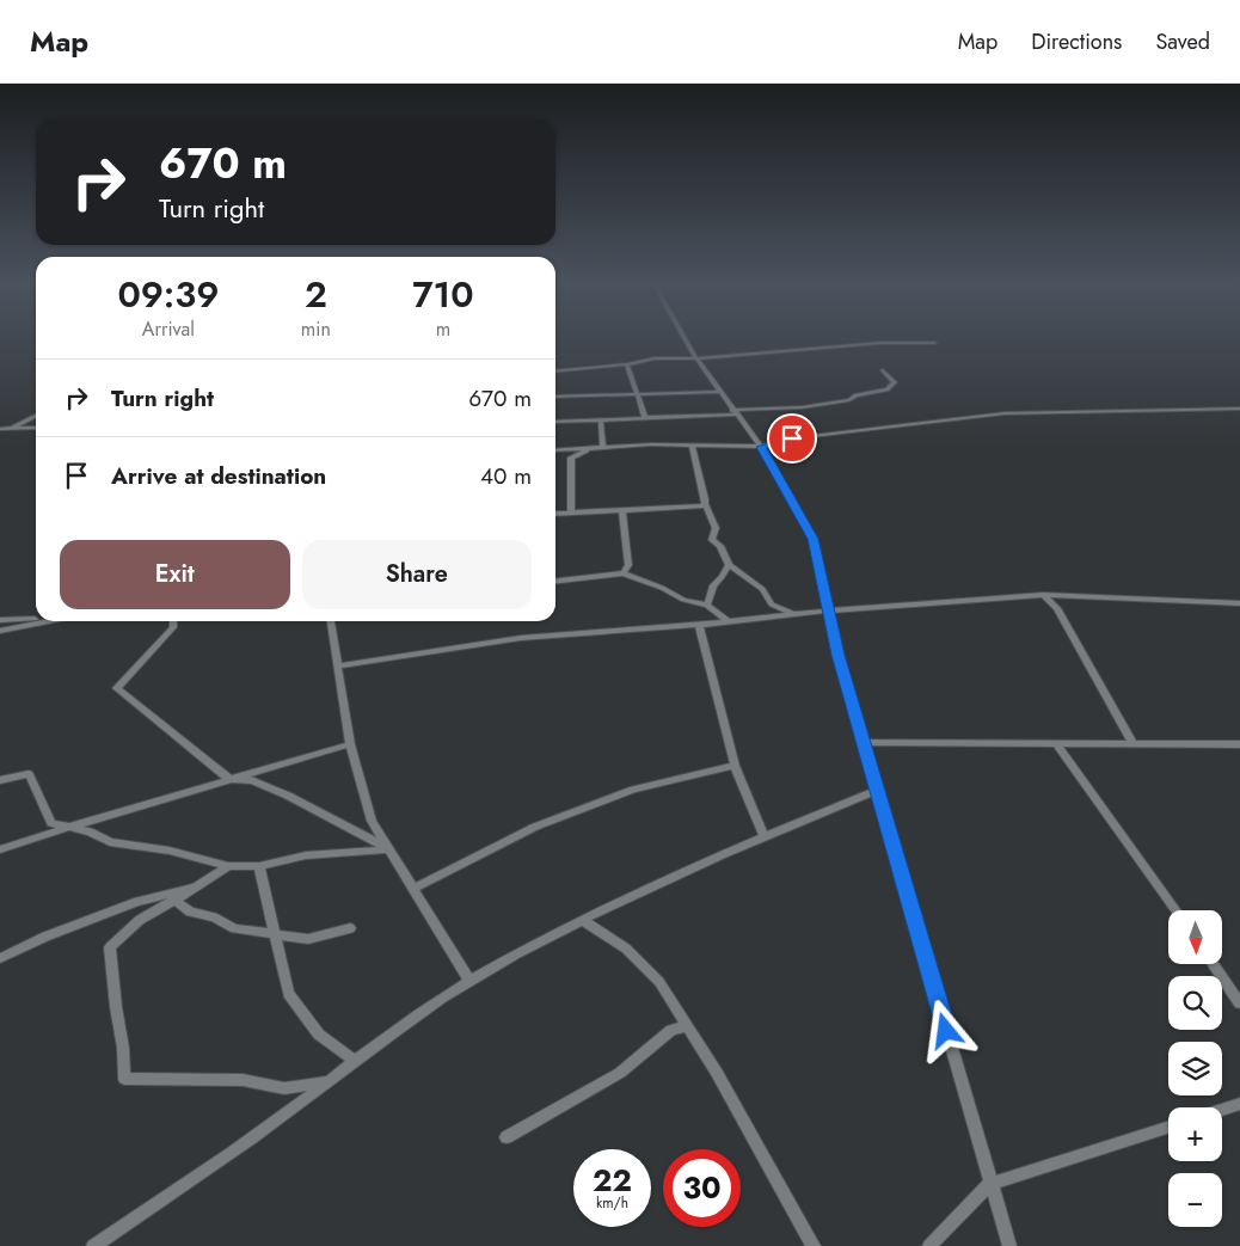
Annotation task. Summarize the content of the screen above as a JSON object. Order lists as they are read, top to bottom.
{
  "north": "bottom",
  "page": {
    "header": "Map",
    "nav": ["Map", "Directions", "Saved"],
    "turn": ["670 m", "Turn right"],
    "eta": [
      "09:39",
      "Arrival",
      "2",
      "min",
      "710",
      "m"
    ],
    "list": [
      {
        "name": "Turn right",
        "value": "670 m"
      },
      {
        "name": "Arrive at destination",
        "value": "40 m"
      }
    ],
    "buttons": ["Exit", "Share"],
    "map_buttons": ["+", "−"],
    "speed": "22 km/h",
    "limit": "30"
  }
}
